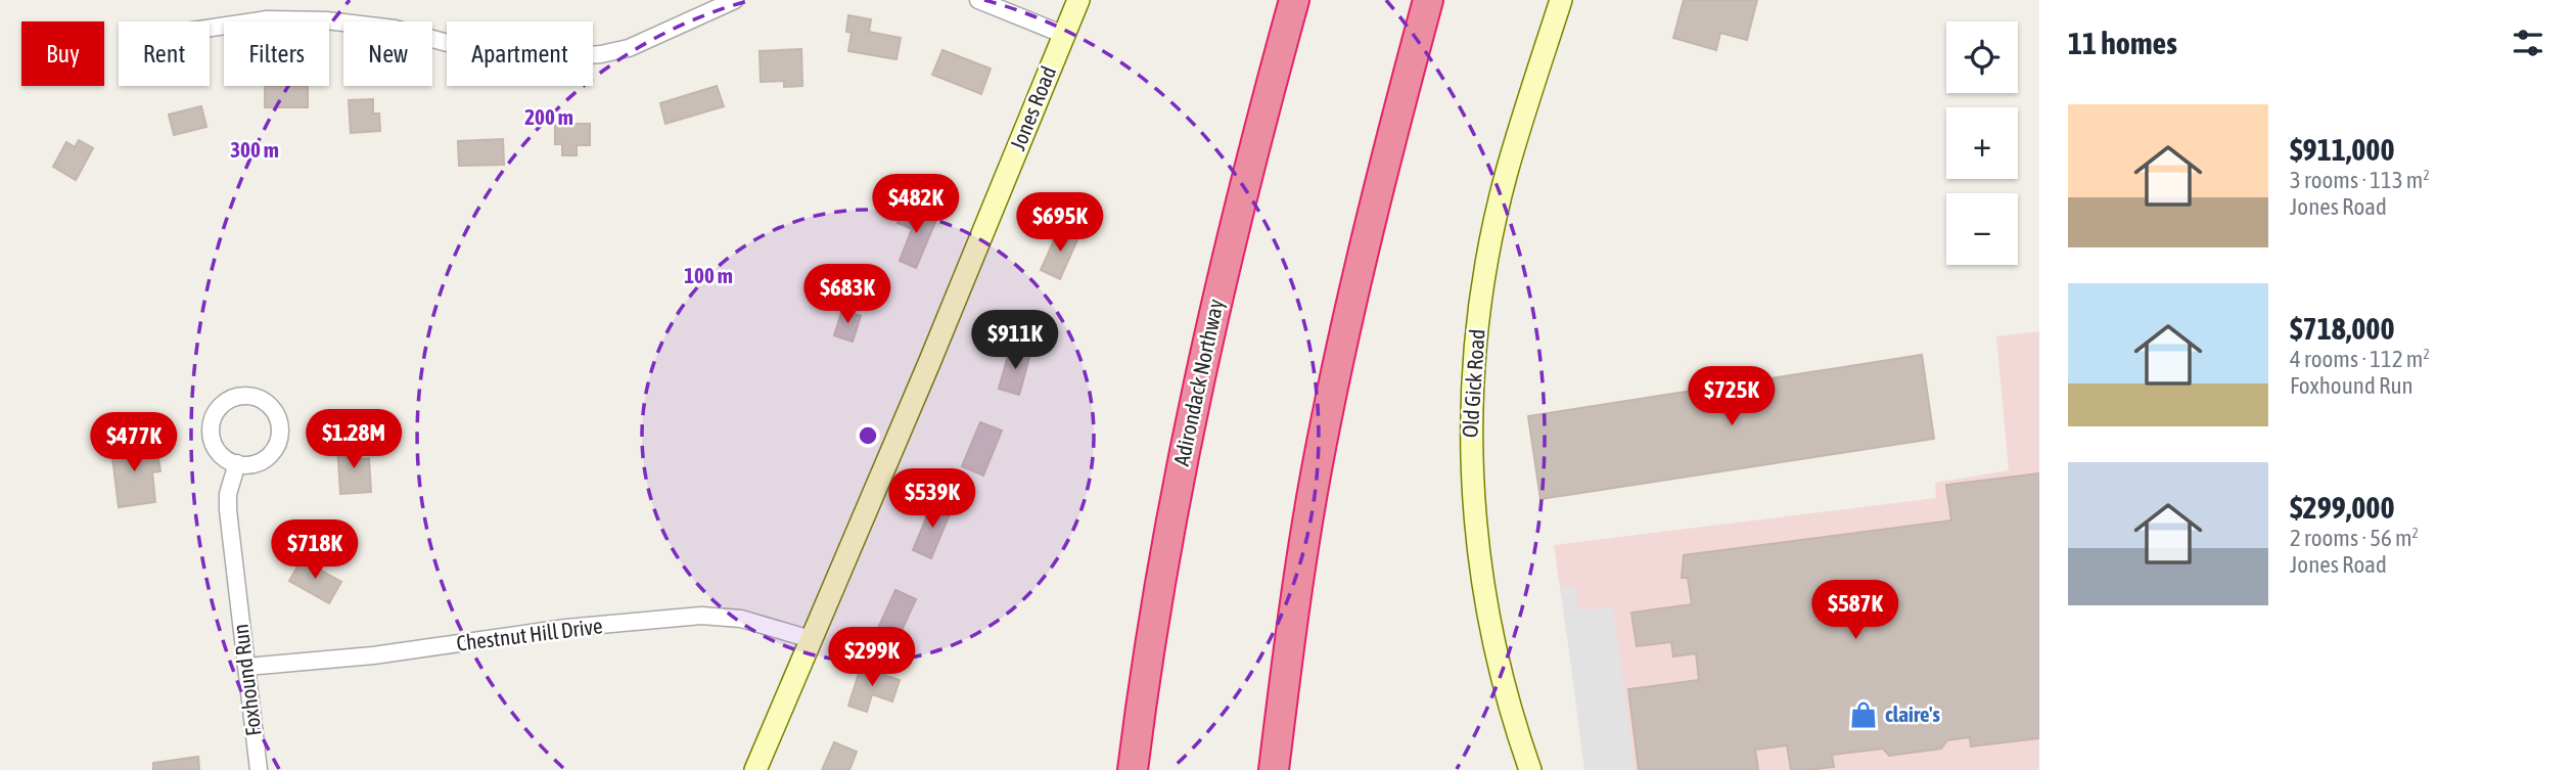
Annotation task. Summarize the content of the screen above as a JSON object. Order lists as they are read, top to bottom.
{
  "streets": {
    "highway": ["Adirondack Northway"],
    "street": [
      "Jones Road",
      "Old Gick Road",
      "Chestnut Hill Drive",
      "Foxhound Run"
    ]
  },
  "crossings": [
    ["Jones Road", "Chestnut Hill Drive"],
    ["Chestnut Hill Drive", "Foxhound Run"]
  ],
  "places": {
    "shop": ["claire's"]
  },
  "page": {
    "heading": "11 homes",
    "map_buttons": ["+", "−"],
    "chip": [
      "Buy",
      "Rent",
      "Filters",
      "New",
      "Apartment"
    ],
    "list": [
      {
        "name": "$911,000",
        "note": "3 rooms · 113 m² · Jones Road"
      },
      {
        "name": "$718,000",
        "note": "4 rooms · 112 m² · Foxhound Run"
      },
      {
        "name": "$299,000",
        "note": "2 rooms · 56 m² · Jones Road"
      }
    ],
    "price": [
      "$482K",
      "$695K",
      "$683K",
      "$911K",
      "$725K",
      "$1.28M",
      "$477K",
      "$539K",
      "$718K",
      "$587K",
      "$299K"
    ]
  },
  "rings": ["200 m", "300 m", "100 m"]
}
